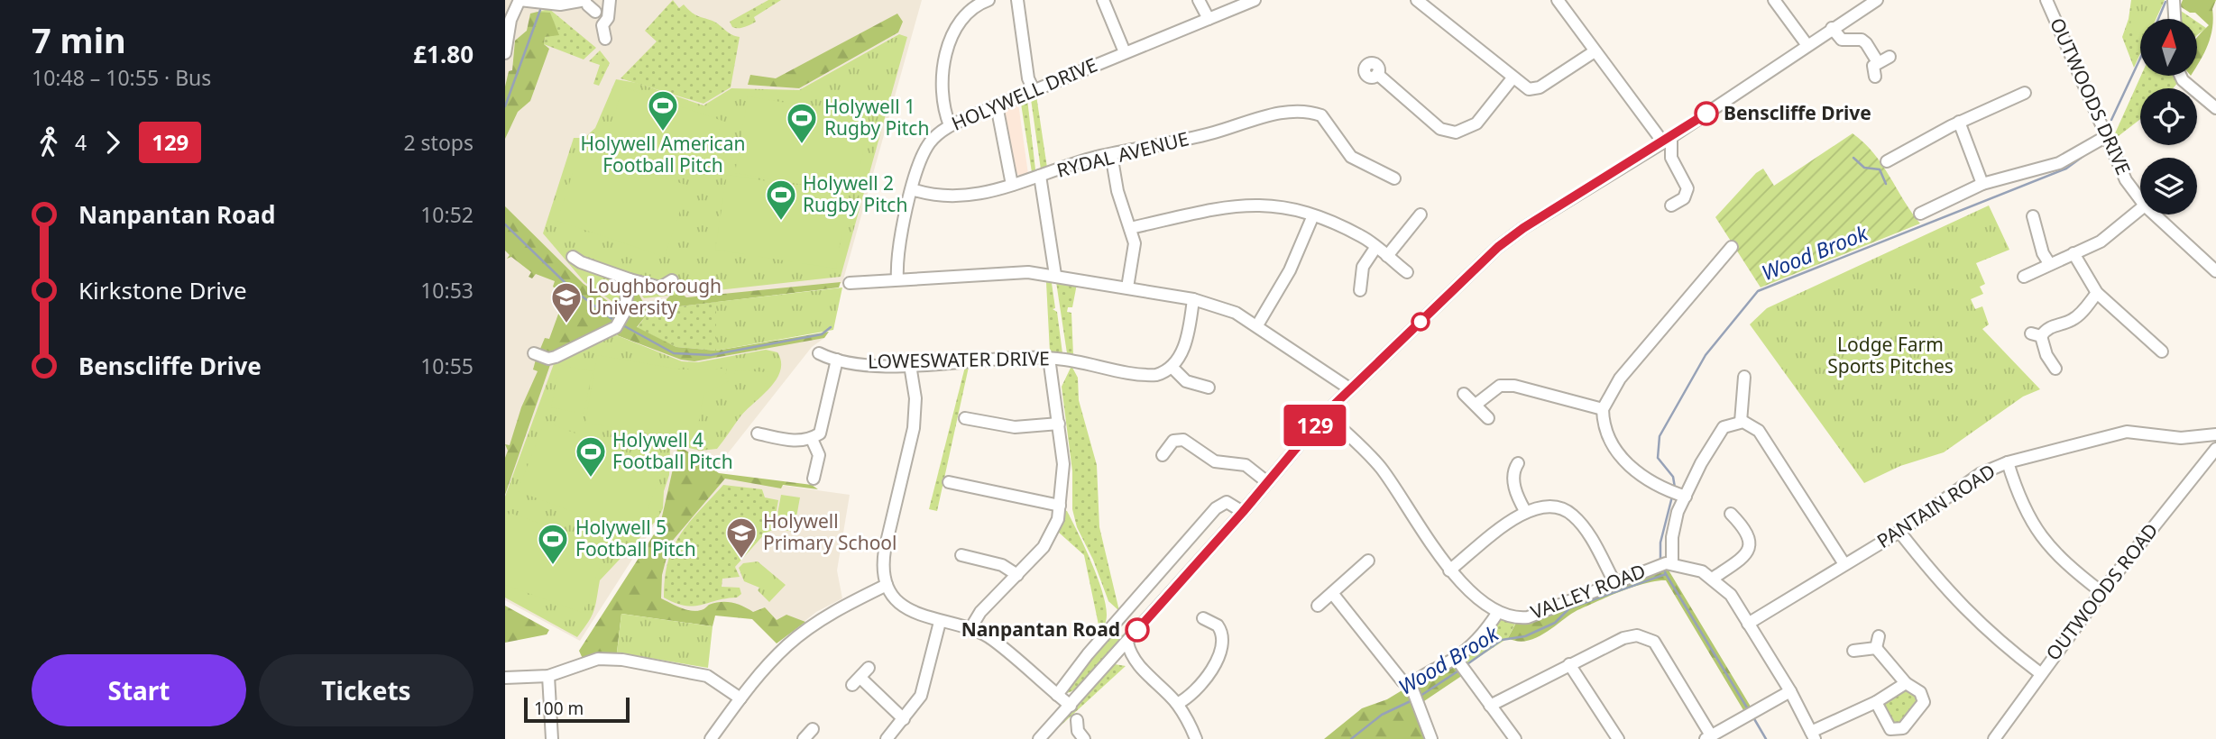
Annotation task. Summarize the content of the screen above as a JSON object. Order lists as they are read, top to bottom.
{
  "streets": {
    "street": [
      "HOLYWELL DRIVE",
      "OUTWOODS DRIVE",
      "RYDAL AVENUE",
      "LOWESWATER DRIVE",
      "PANTAIN ROAD",
      "VALLEY ROAD",
      "OUTWOODS ROAD"
    ]
  },
  "crossings": [
    ["HOLYWELL DRIVE", "RYDAL AVENUE"],
    ["PANTAIN ROAD", "VALLEY ROAD"]
  ],
  "water": ["Wood Brook"],
  "parks": ["Lodge Farm Sports Pitches"],
  "places": {
    "other": ["Benscliffe Drive", "Nanpantan Road"],
    "sports": [
      "Holywell American Football Pitch",
      "Holywell 1 Rugby Pitch",
      "Holywell 2 Rugby Pitch",
      "Holywell 4 Football Pitch",
      "Holywell 5 Football Pitch"
    ],
    "school or university": ["Loughborough University", "Holywell Primary School"]
  },
  "lines": ["bus line 129"],
  "scale_bar": "100 m",
  "north": "top",
  "page": {
    "heading": ["7 min", "10:48 – 10:55 · Bus", "£1.80"],
    "on_map": "129",
    "legs": ["4", "129", "2 stops"],
    "list": [
      {
        "name": "Nanpantan Road",
        "value": "10:52"
      },
      {
        "name": "Kirkstone Drive",
        "value": "10:53"
      },
      {
        "name": "Benscliffe Drive",
        "value": "10:55"
      }
    ],
    "buttons": ["Start", "Tickets"],
    "scale": "100 m"
  }
}
